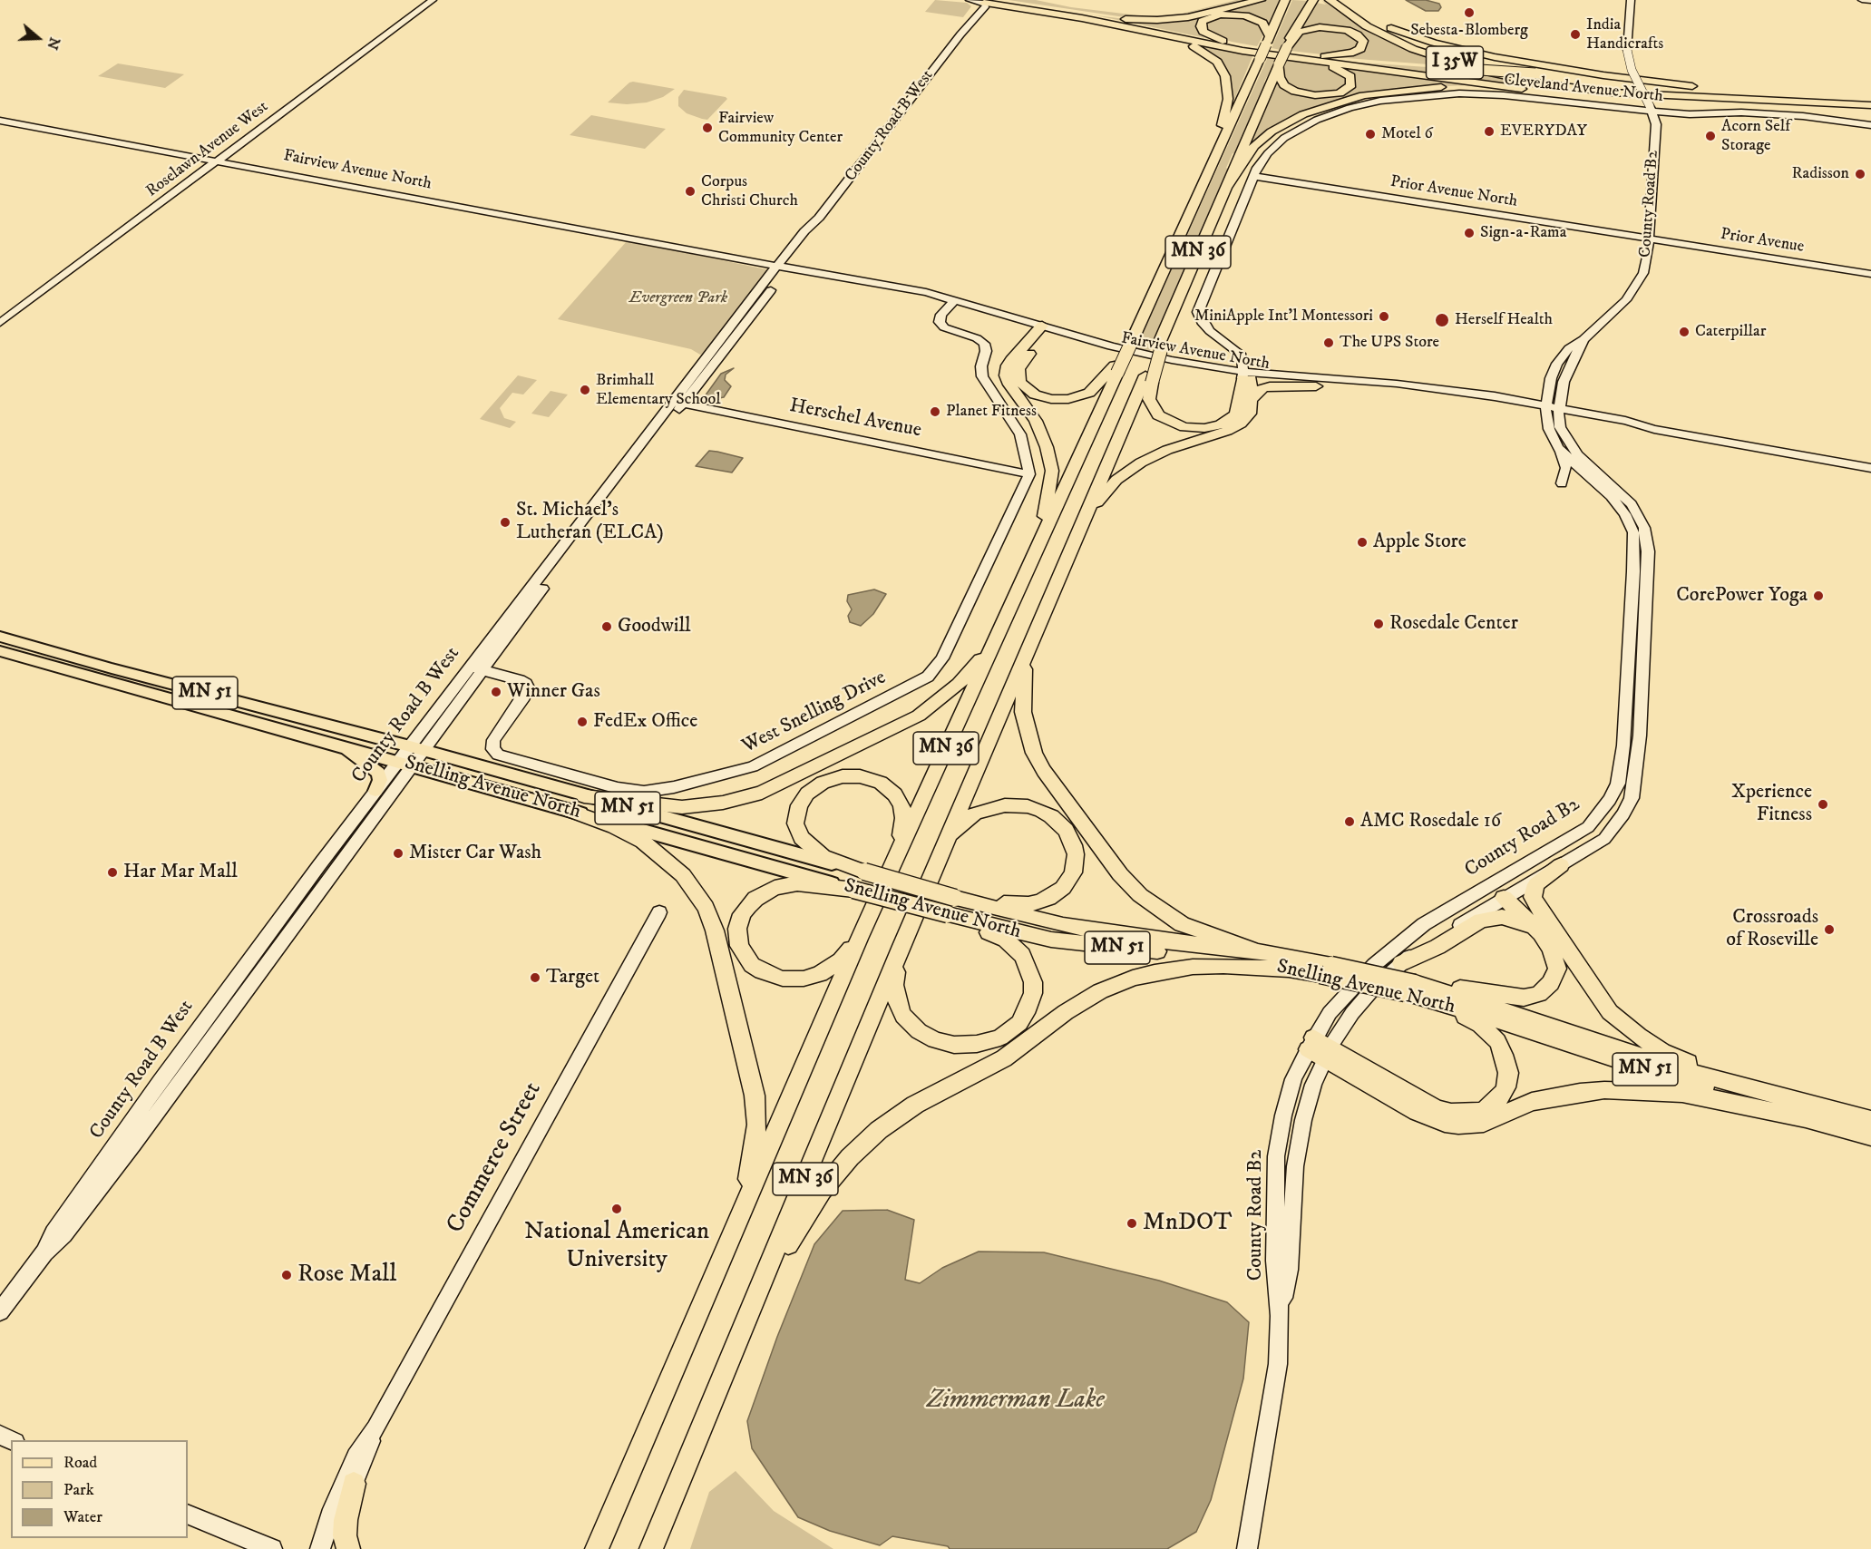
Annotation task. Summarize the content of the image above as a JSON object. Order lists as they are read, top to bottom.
{
  "streets": {
    "highway": [
      "I 35W",
      "MN 36",
      "MN 51",
      "Snelling Avenue North"
    ],
    "street": [
      "Cleveland Avenue North",
      "County Road B West",
      "Roselawn Avenue West",
      "Fairview Avenue North",
      "Prior Avenue North",
      "County Road B2",
      "Prior Avenue",
      "Herschel Avenue",
      "West Snelling Drive",
      "Commerce Street"
    ]
  },
  "crossings": [
    ["Cleveland Avenue North", "Fairview Avenue North"],
    ["Cleveland Avenue North", "Prior Avenue North"],
    ["Cleveland Avenue North", "County Road B2"],
    ["County Road B West", "Fairview Avenue North"],
    ["County Road B West", "Herschel Avenue"],
    ["County Road B West", "West Snelling Drive"],
    ["County Road B West", "Snelling Avenue North"],
    ["Roselawn Avenue West", "Fairview Avenue North"],
    ["Fairview Avenue North", "County Road B2"],
    ["Prior Avenue North", "County Road B2"],
    ["Prior Avenue North", "Prior Avenue"],
    ["County Road B2", "Prior Avenue"],
    ["Herschel Avenue", "West Snelling Drive"]
  ],
  "water": ["Zimmerman Lake"],
  "parks": ["Evergreen Park"],
  "places": [
    "Sebesta-Blomberg",
    "India Handicrafts",
    "Fairview Community Center",
    "EVERYDAY",
    "Motel 6",
    "Acorn Self Storage",
    "Radisson",
    "Corpus Christi Church",
    "Sign-a-Rama",
    "MiniApple Int'l Montessori",
    "Herself Health",
    "Caterpillar",
    "The UPS Store",
    "Brimhall Elementary School",
    "Planet Fitness",
    "St. Michael's Lutheran (ELCA)",
    "Apple Store",
    "CorePower Yoga",
    "Rosedale Center",
    "Goodwill",
    "Winner Gas",
    "FedEx Office",
    "Xperience Fitness",
    "AMC Rosedale 16",
    "Mister Car Wash",
    "Har Mar Mall",
    "Crossroads of Roseville",
    "Target",
    "National American University",
    "MnDOT",
    "Rose Mall"
  ],
  "legend": ["Road", "Park", "Water"],
  "north": "right"
}
